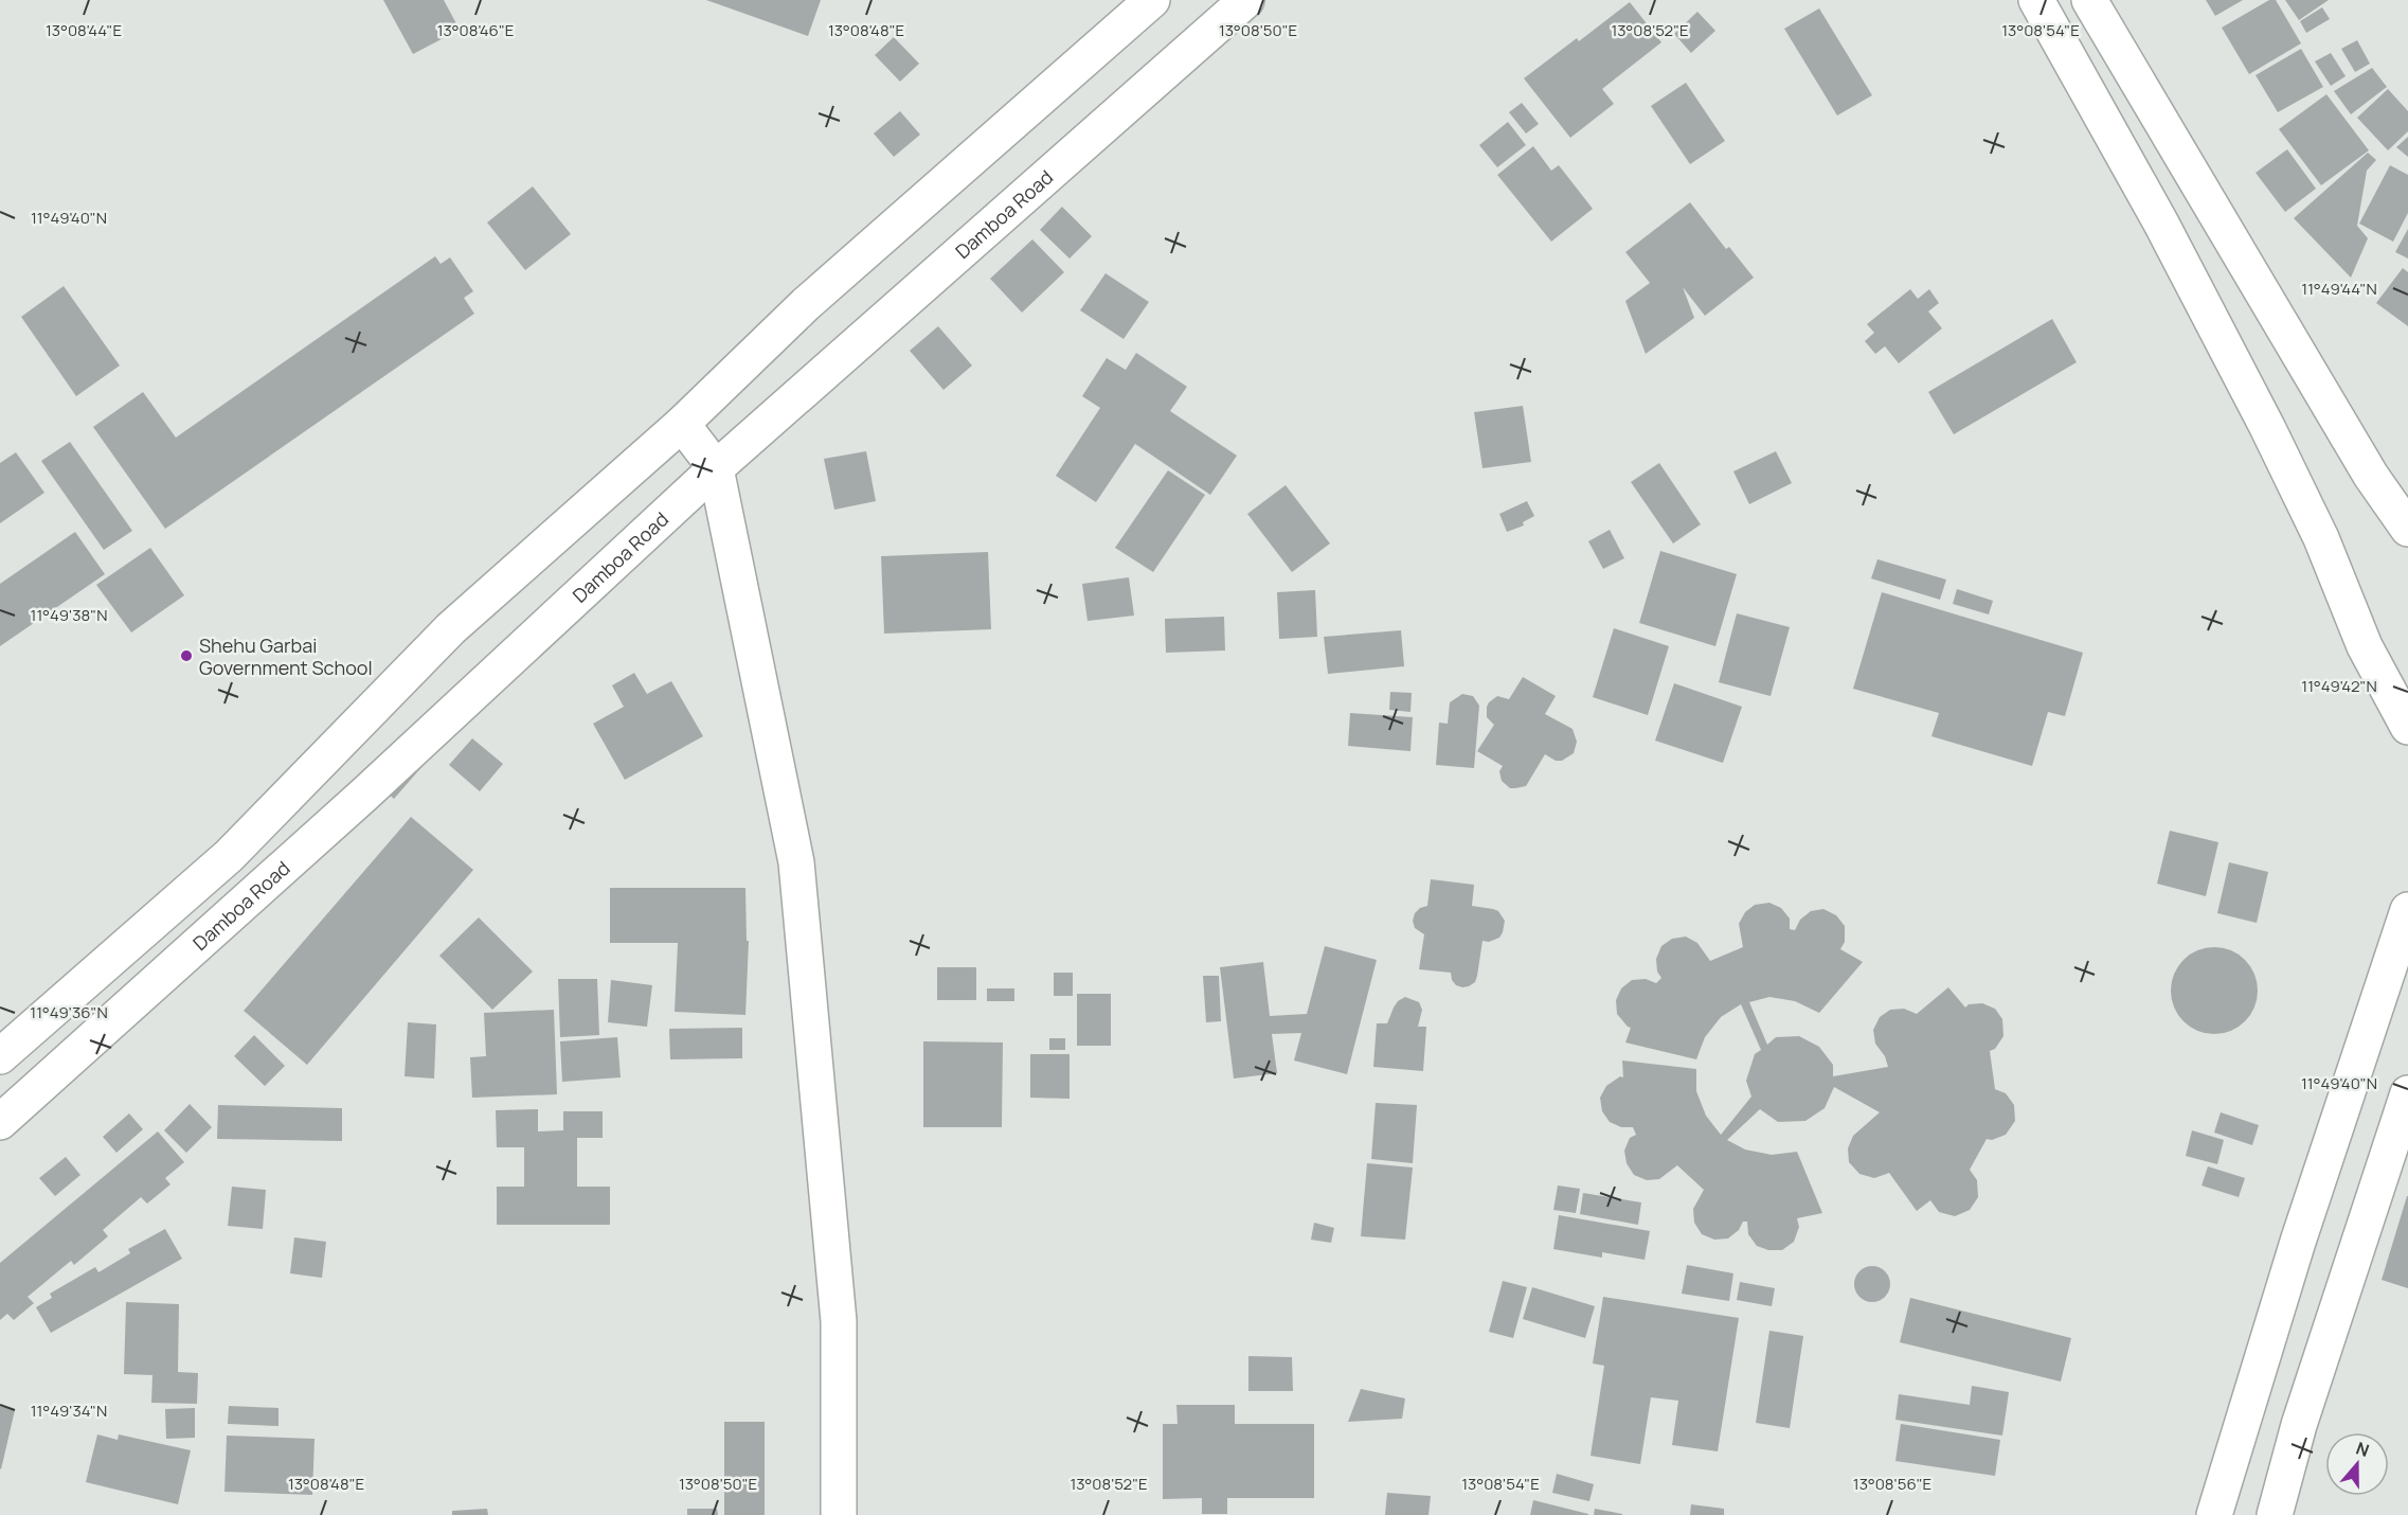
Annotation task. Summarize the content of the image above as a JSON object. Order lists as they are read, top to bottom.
{
  "streets": {
    "main road": ["Damboa Road"]
  },
  "places": ["Shehu Garbai Government School"],
  "north": "top",
  "coordinates": [
    "13°08'44\"E",
    "13°08'46\"E",
    "13°08'48\"E",
    "13°08'50\"E",
    "13°08'52\"E",
    "13°08'54\"E",
    "11°49'40\"N",
    "11°49'44\"N",
    "11°49'38\"N",
    "11°49'42\"N",
    "11°49'36\"N",
    "11°49'34\"N",
    "13°08'56\"E"
  ]
}
